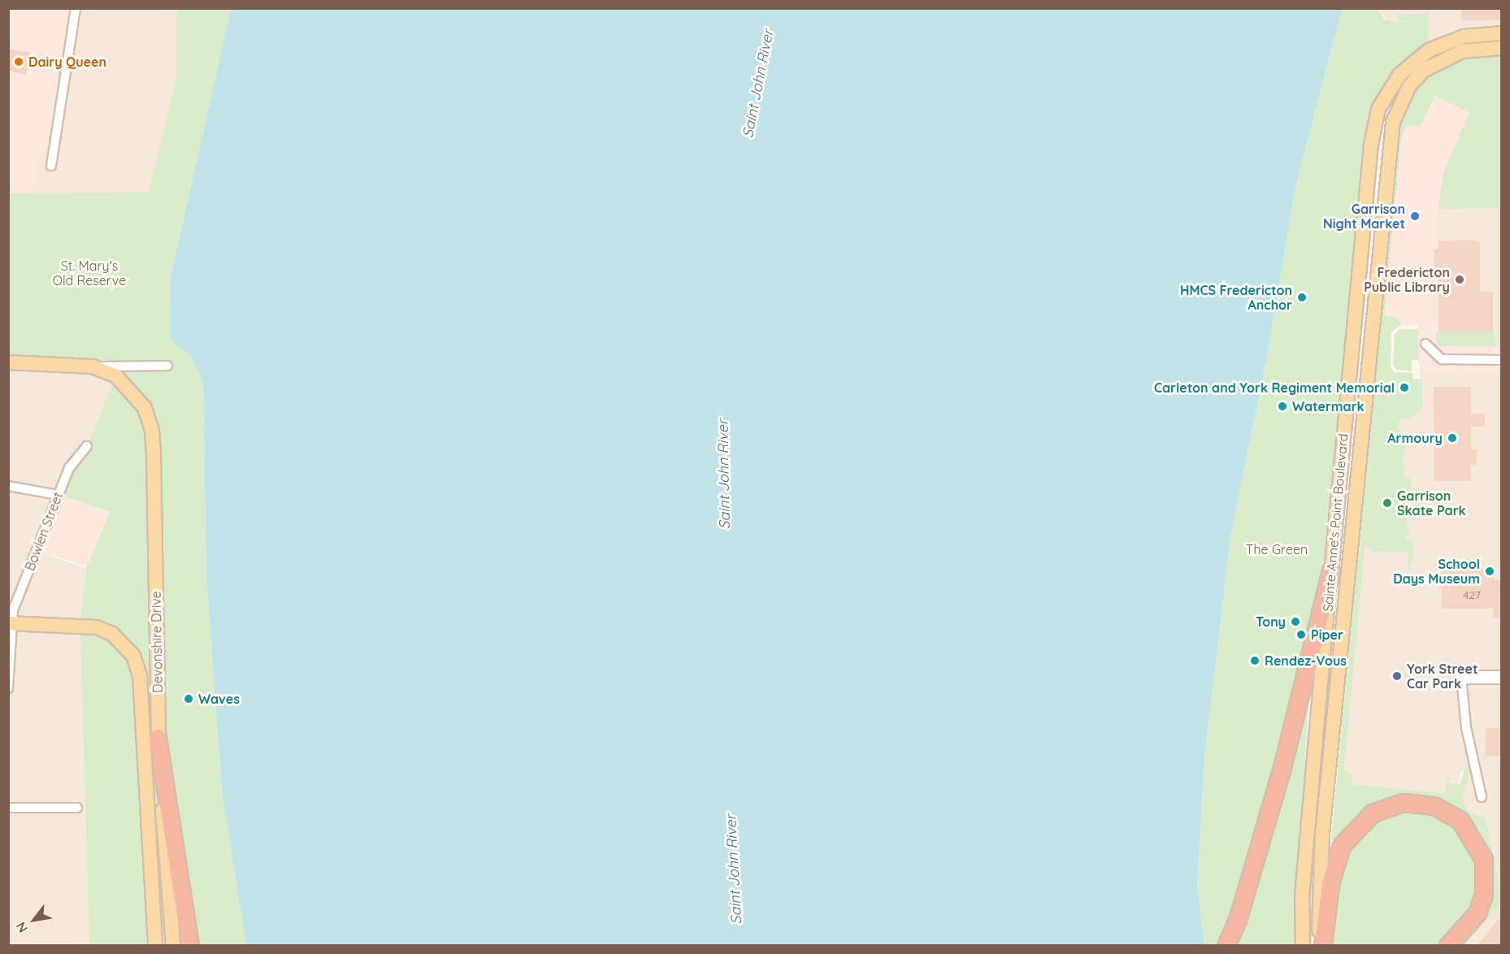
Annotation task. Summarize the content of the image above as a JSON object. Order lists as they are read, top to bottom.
{
  "streets": {
    "main road": ["Sainte Anne's Point Boulevard", "Devonshire Drive"],
    "street": ["Bowlen Street"]
  },
  "crossings": [
    ["Bowlen Street", "Devonshire Drive"]
  ],
  "water": ["Saint John River"],
  "parks": ["St. Mary's Old Reserve", "The Green"],
  "places": [
    "Dairy Queen",
    "Garrison Night Market",
    "Fredericton Public Library",
    "HMCS Fredericton Anchor",
    "Carleton and York Regiment Memorial",
    "Watermark",
    "Armoury",
    "Garrison Skate Park",
    "School Days Museum",
    "Tony",
    "Piper",
    "Rendez-Vous",
    "York Street Car Park",
    "Waves"
  ],
  "house_numbers": ["427"],
  "north": "bottom left"
}
